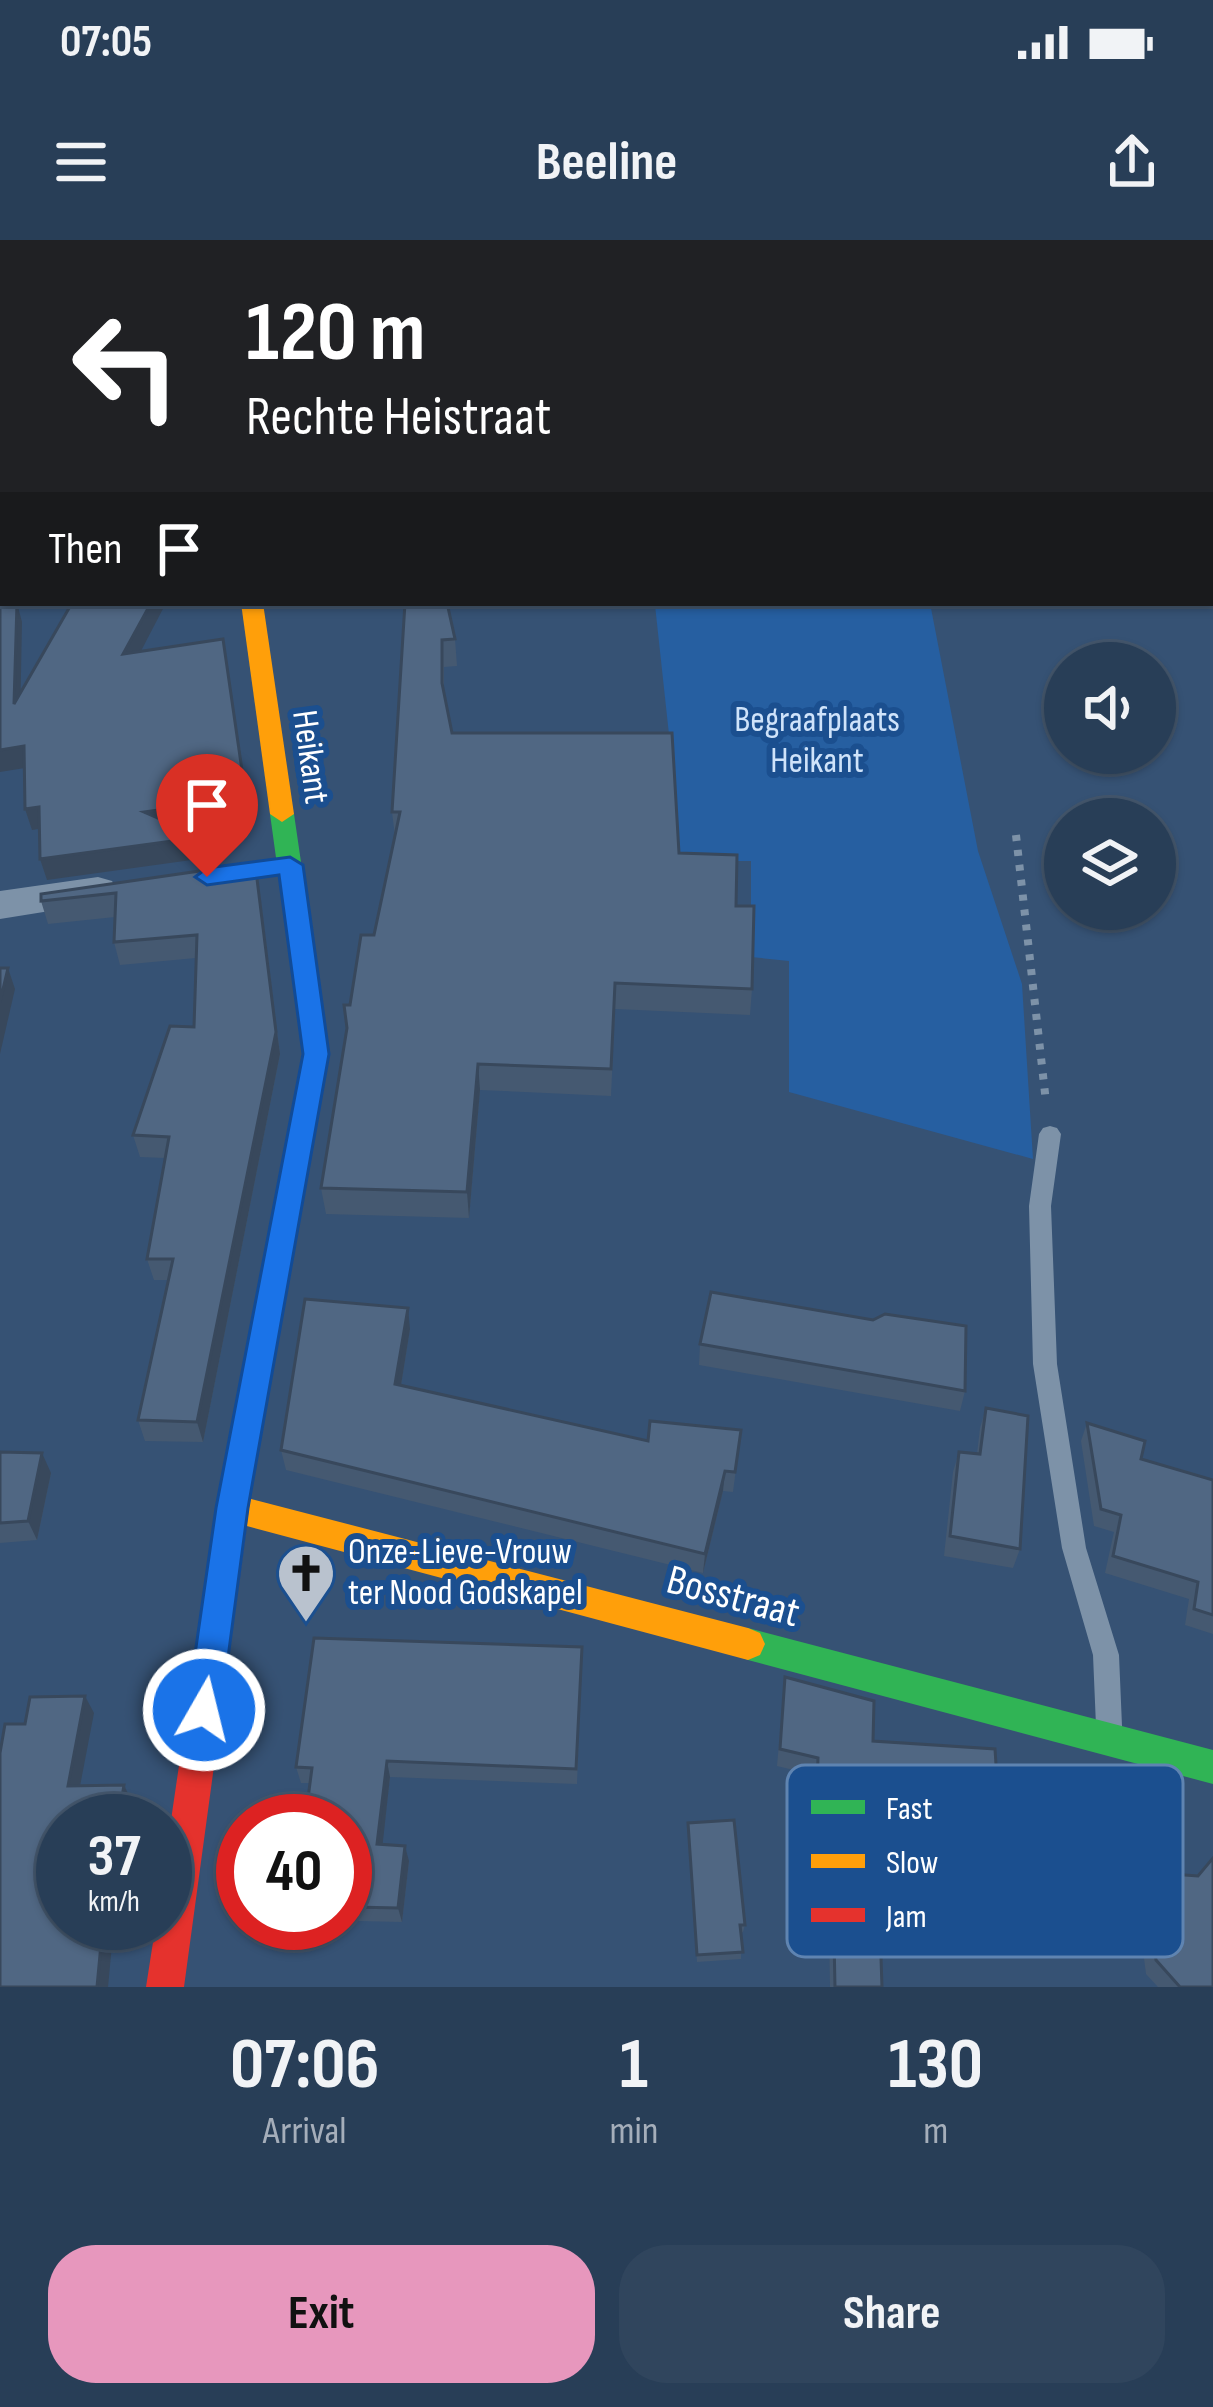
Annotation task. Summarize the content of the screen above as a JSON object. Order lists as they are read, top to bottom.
{
  "streets": {
    "street": ["Heikant", "Bosstraat"]
  },
  "crossings": [
    ["Heikant", "Bosstraat"]
  ],
  "parks": ["Begraafplaats Heikant"],
  "places": {
    "church": ["Onze-Lieve-Vrouw ter Nood Godskapel"]
  },
  "legend": ["Fast", "Slow", "Jam"],
  "page": {
    "status": "07:05",
    "header": "Beeline",
    "turn": ["120 m", "Rechte Heistraat"],
    "then": "Then",
    "speed": "37 km/h",
    "limit": "40",
    "eta": [
      "07:06",
      "Arrival",
      "1",
      "min",
      "130",
      "m"
    ],
    "buttons": ["Exit", "Share"]
  }
}
